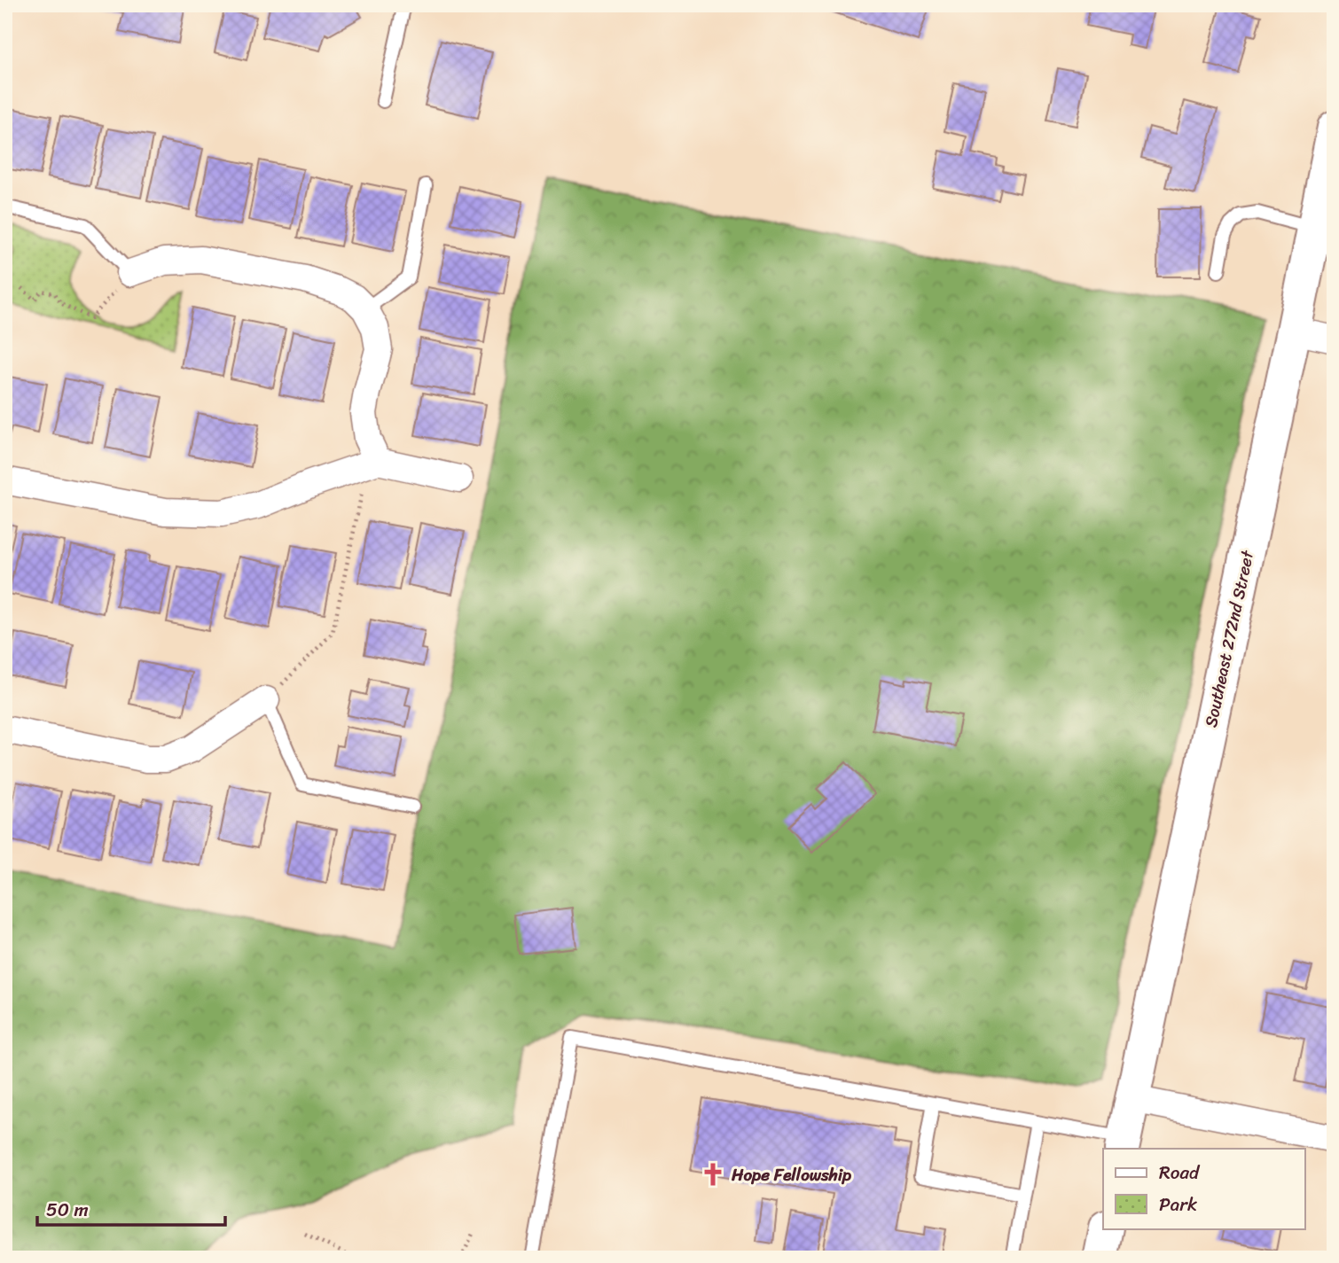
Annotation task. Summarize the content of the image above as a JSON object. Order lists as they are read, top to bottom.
{
  "streets": {
    "main road": ["Southeast 272nd Street"]
  },
  "places": {
    "church": ["Hope Fellowship"]
  },
  "legend": ["Road", "Park"],
  "scale_bar": "50 m"
}
